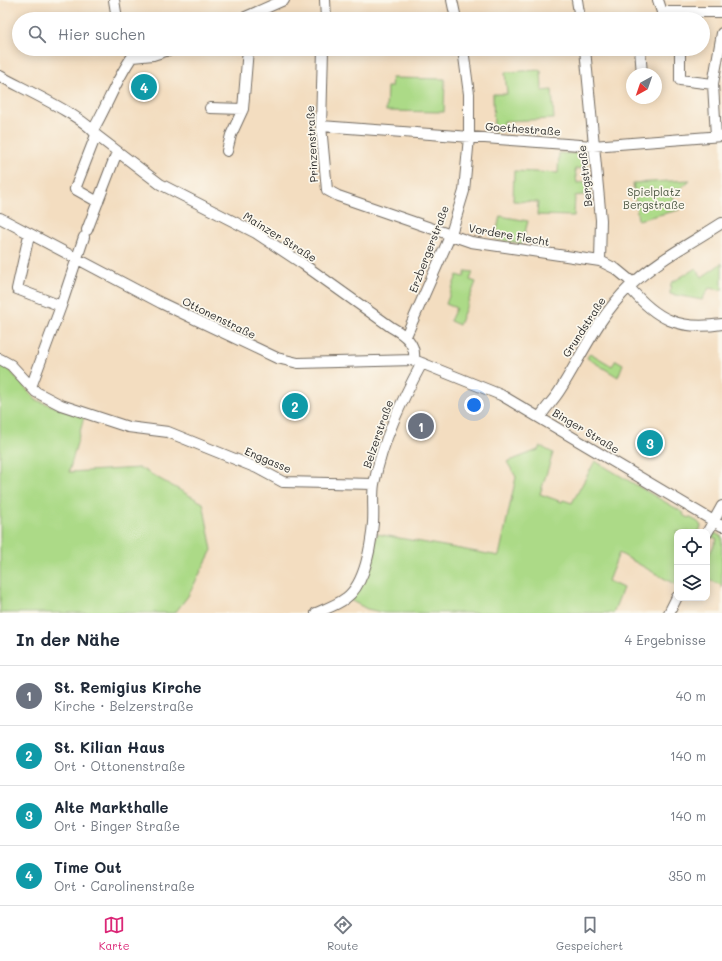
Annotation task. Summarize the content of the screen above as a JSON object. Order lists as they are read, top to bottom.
{
  "streets": {
    "street": [
      "Goethestraße",
      "Prinzenstraße",
      "Bergstraße",
      "Vordere Flecht",
      "Mainzer Straße",
      "Erzbergerstraße",
      "Ottonenstraße",
      "Grundstraße",
      "Binger Straße",
      "Belzerstraße",
      "Enggasse"
    ]
  },
  "crossings": [
    ["Goethestraße", "Prinzenstraße"],
    ["Goethestraße", "Bergstraße"],
    ["Goethestraße", "Erzbergerstraße"],
    ["Prinzenstraße", "Vordere Flecht"],
    ["Bergstraße", "Vordere Flecht"],
    ["Vordere Flecht", "Erzbergerstraße"],
    ["Mainzer Straße", "Erzbergerstraße"],
    ["Mainzer Straße", "Ottonenstraße"],
    ["Mainzer Straße", "Belzerstraße"],
    ["Ottonenstraße", "Belzerstraße"],
    ["Grundstraße", "Binger Straße"],
    ["Belzerstraße", "Enggasse"]
  ],
  "parks": ["Spielplatz Bergstraße"],
  "north": "bottom left",
  "page": {
    "search": "Hier suchen",
    "pins": [
      "4",
      "2",
      "1",
      "3"
    ],
    "heading": ["In der Nähe", "4 Ergebnisse"],
    "list": [
      {
        "mark": "1",
        "name": "St. Remigius Kirche",
        "note": "Kirche · Belzerstraße",
        "value": "40 m"
      },
      {
        "mark": "2",
        "name": "St. Kilian Haus",
        "note": "Ort · Ottonenstraße",
        "value": "140 m"
      },
      {
        "mark": "3",
        "name": "Alte Markthalle",
        "note": "Ort · Binger Straße",
        "value": "140 m"
      },
      {
        "mark": "4",
        "name": "Time Out",
        "note": "Ort · Carolinenstraße",
        "value": "350 m"
      }
    ],
    "nav": ["Karte", "Route", "Gespeichert"]
  }
}
